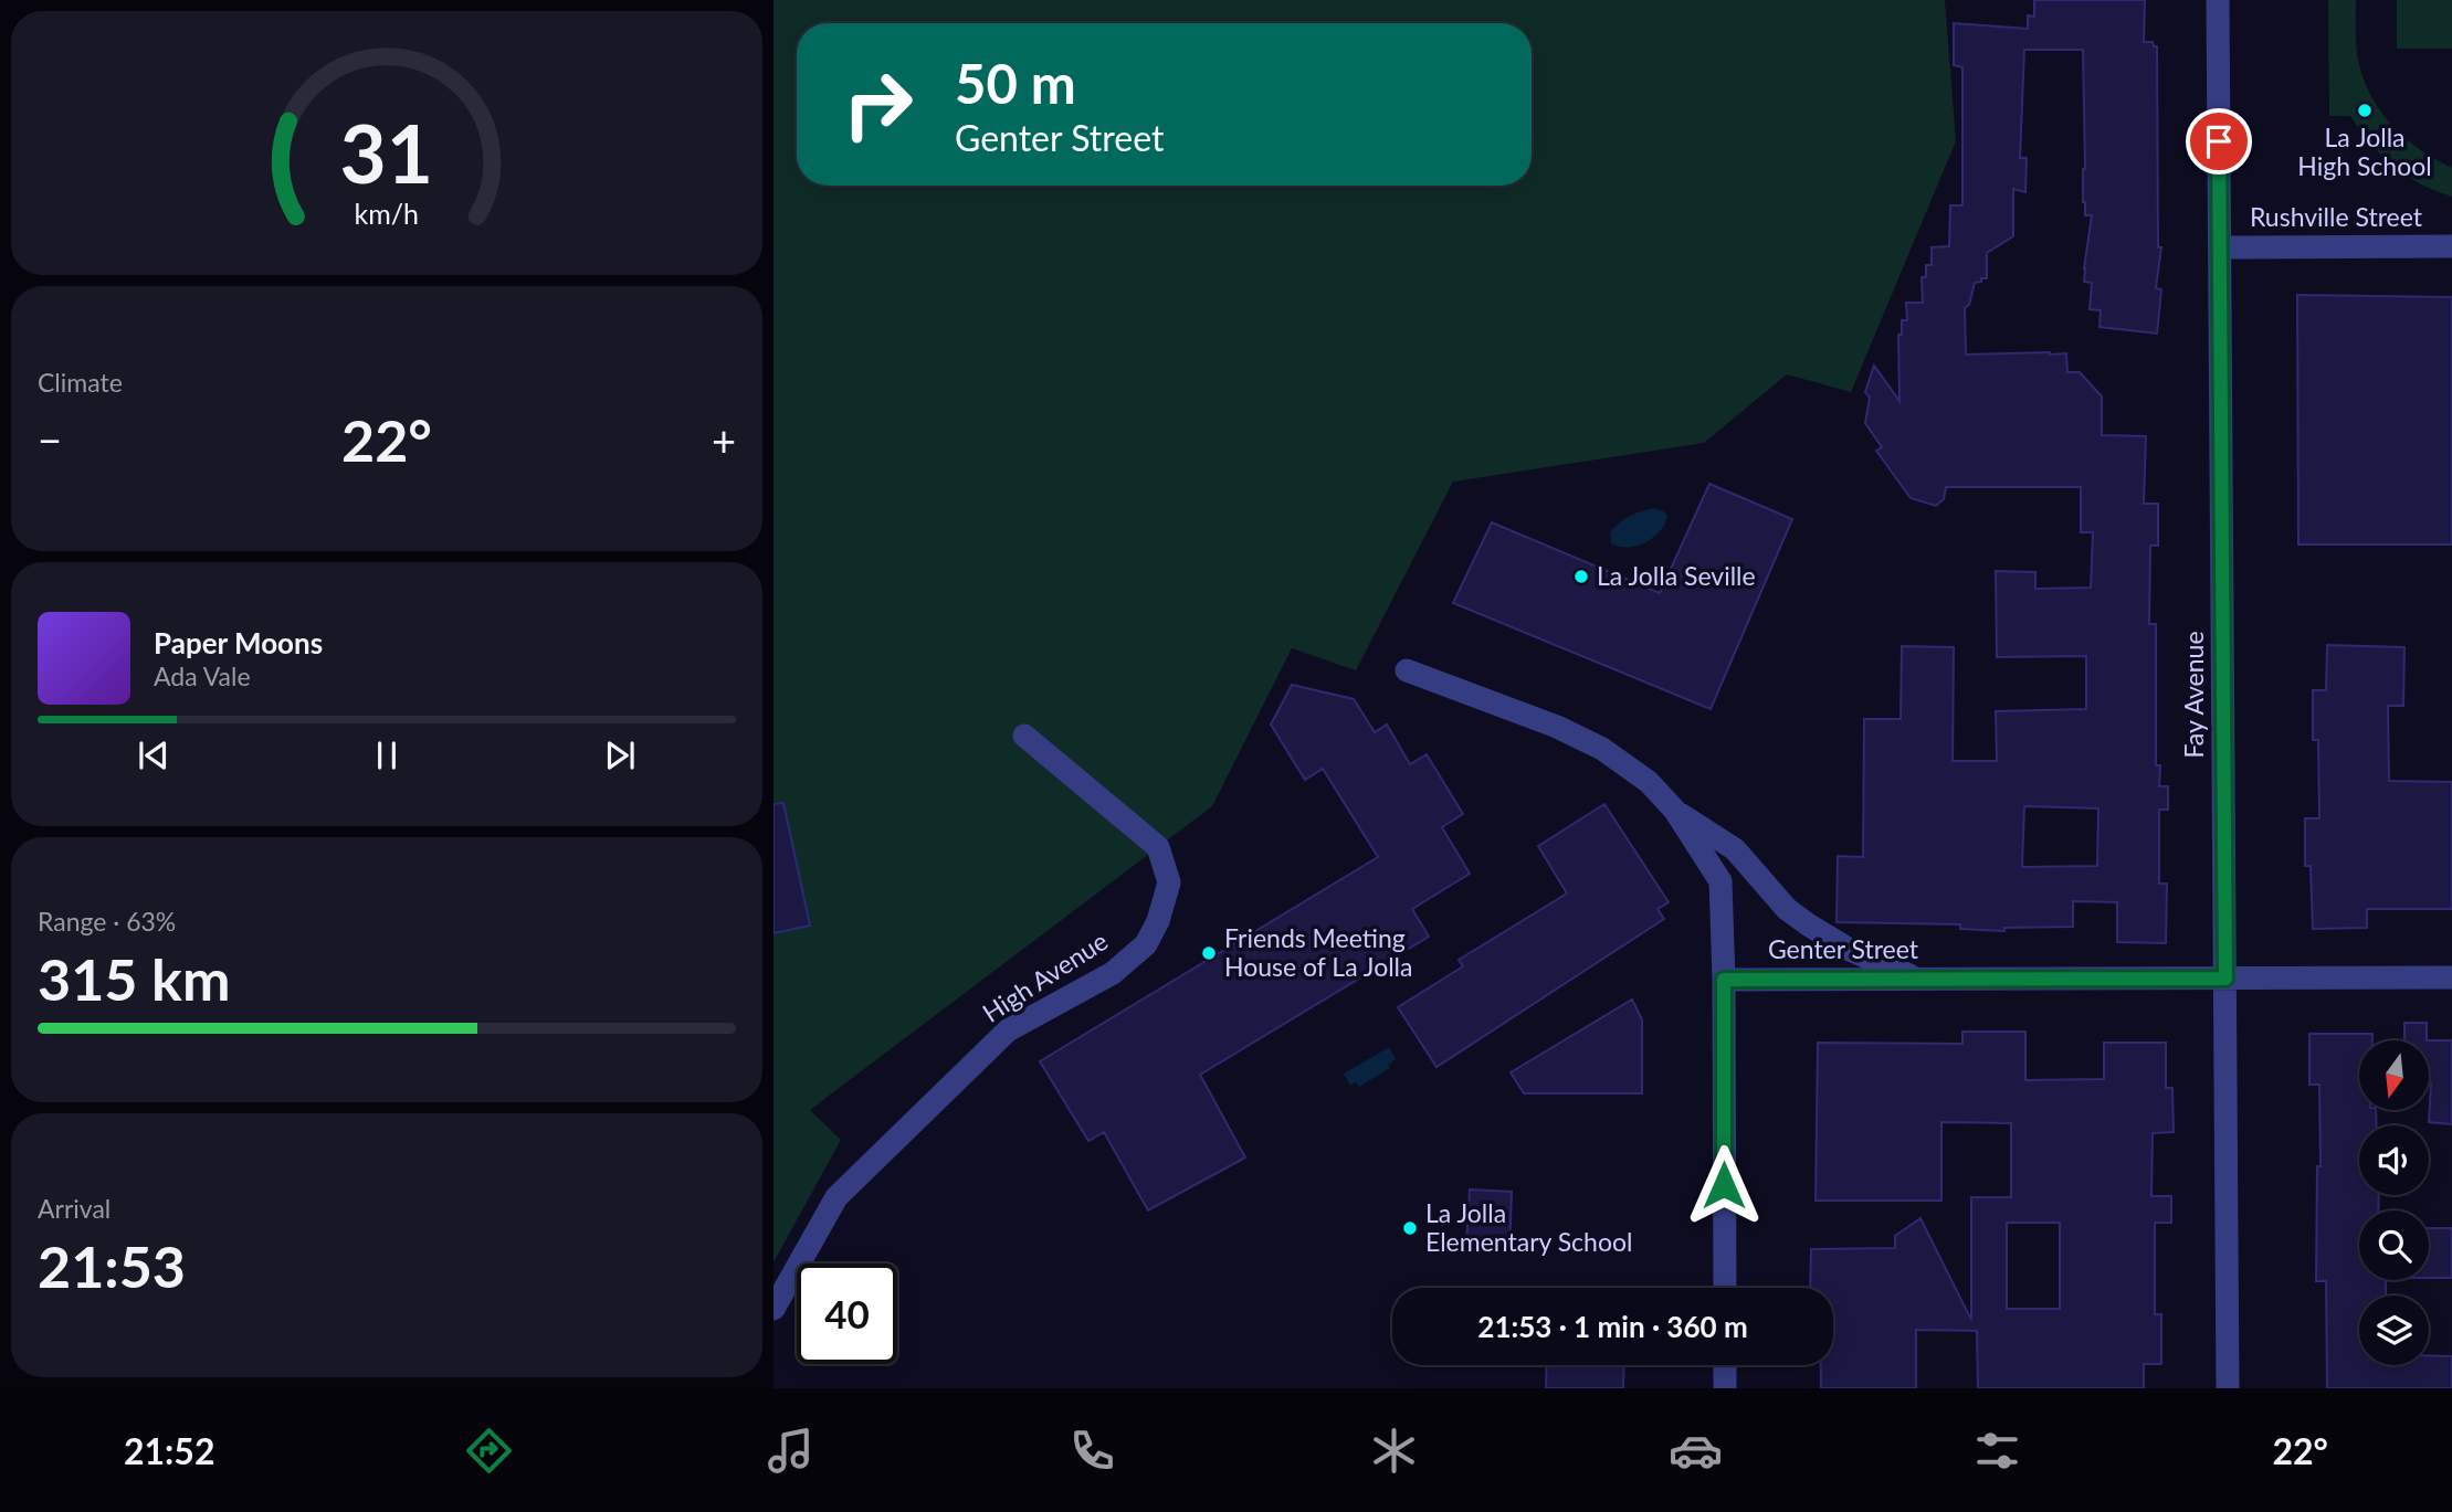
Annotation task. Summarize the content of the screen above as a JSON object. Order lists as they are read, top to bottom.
{
  "streets": {
    "street": [
      "Rushville Street",
      "Fay Avenue",
      "Genter Street",
      "High Avenue"
    ]
  },
  "crossings": [
    ["Rushville Street", "Fay Avenue"],
    ["Fay Avenue", "Genter Street"]
  ],
  "places": [
    "La Jolla High School",
    "La Jolla Seville",
    "Friends Meeting House of La Jolla",
    "La Jolla Elementary School"
  ],
  "north": "bottom",
  "page": {
    "turn": ["50 m", "Genter Street"],
    "tile": [
      "Climate",
      ["Range · 63%", "315 km"],
      ["Arrival", "21:53"]
    ],
    "heat": ["−", "22°", "+"],
    "song": ["Paper Moons", "Ada Vale"],
    "limit": "40",
    "trip": "21:53 · 1 min · 360 m",
    "tabs": ["21:52", "22°"],
    "gauge": ["31", "km/h"]
  }
}
